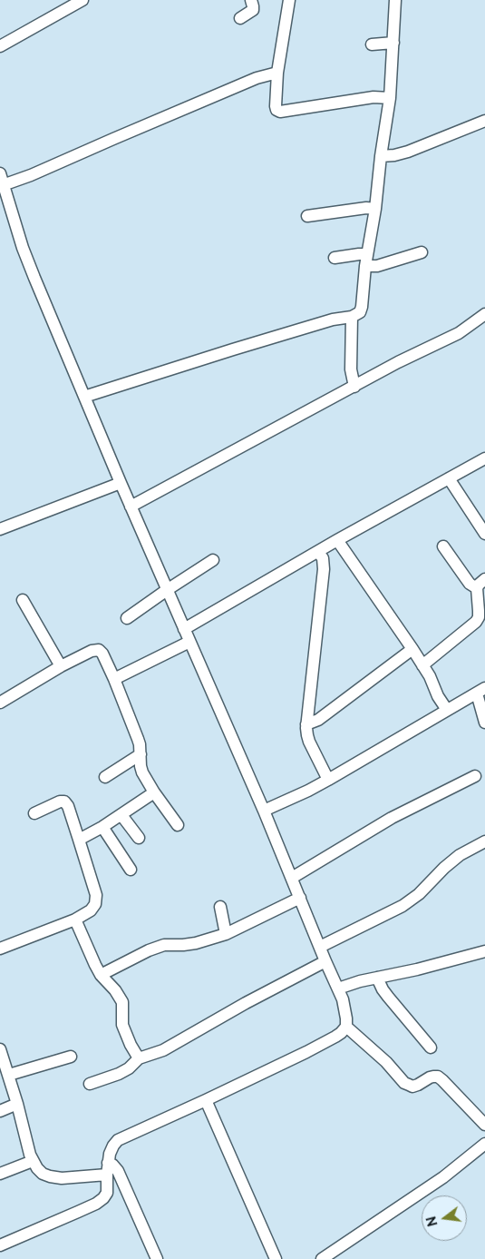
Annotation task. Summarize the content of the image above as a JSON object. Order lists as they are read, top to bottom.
{
  "north": "left"
}
